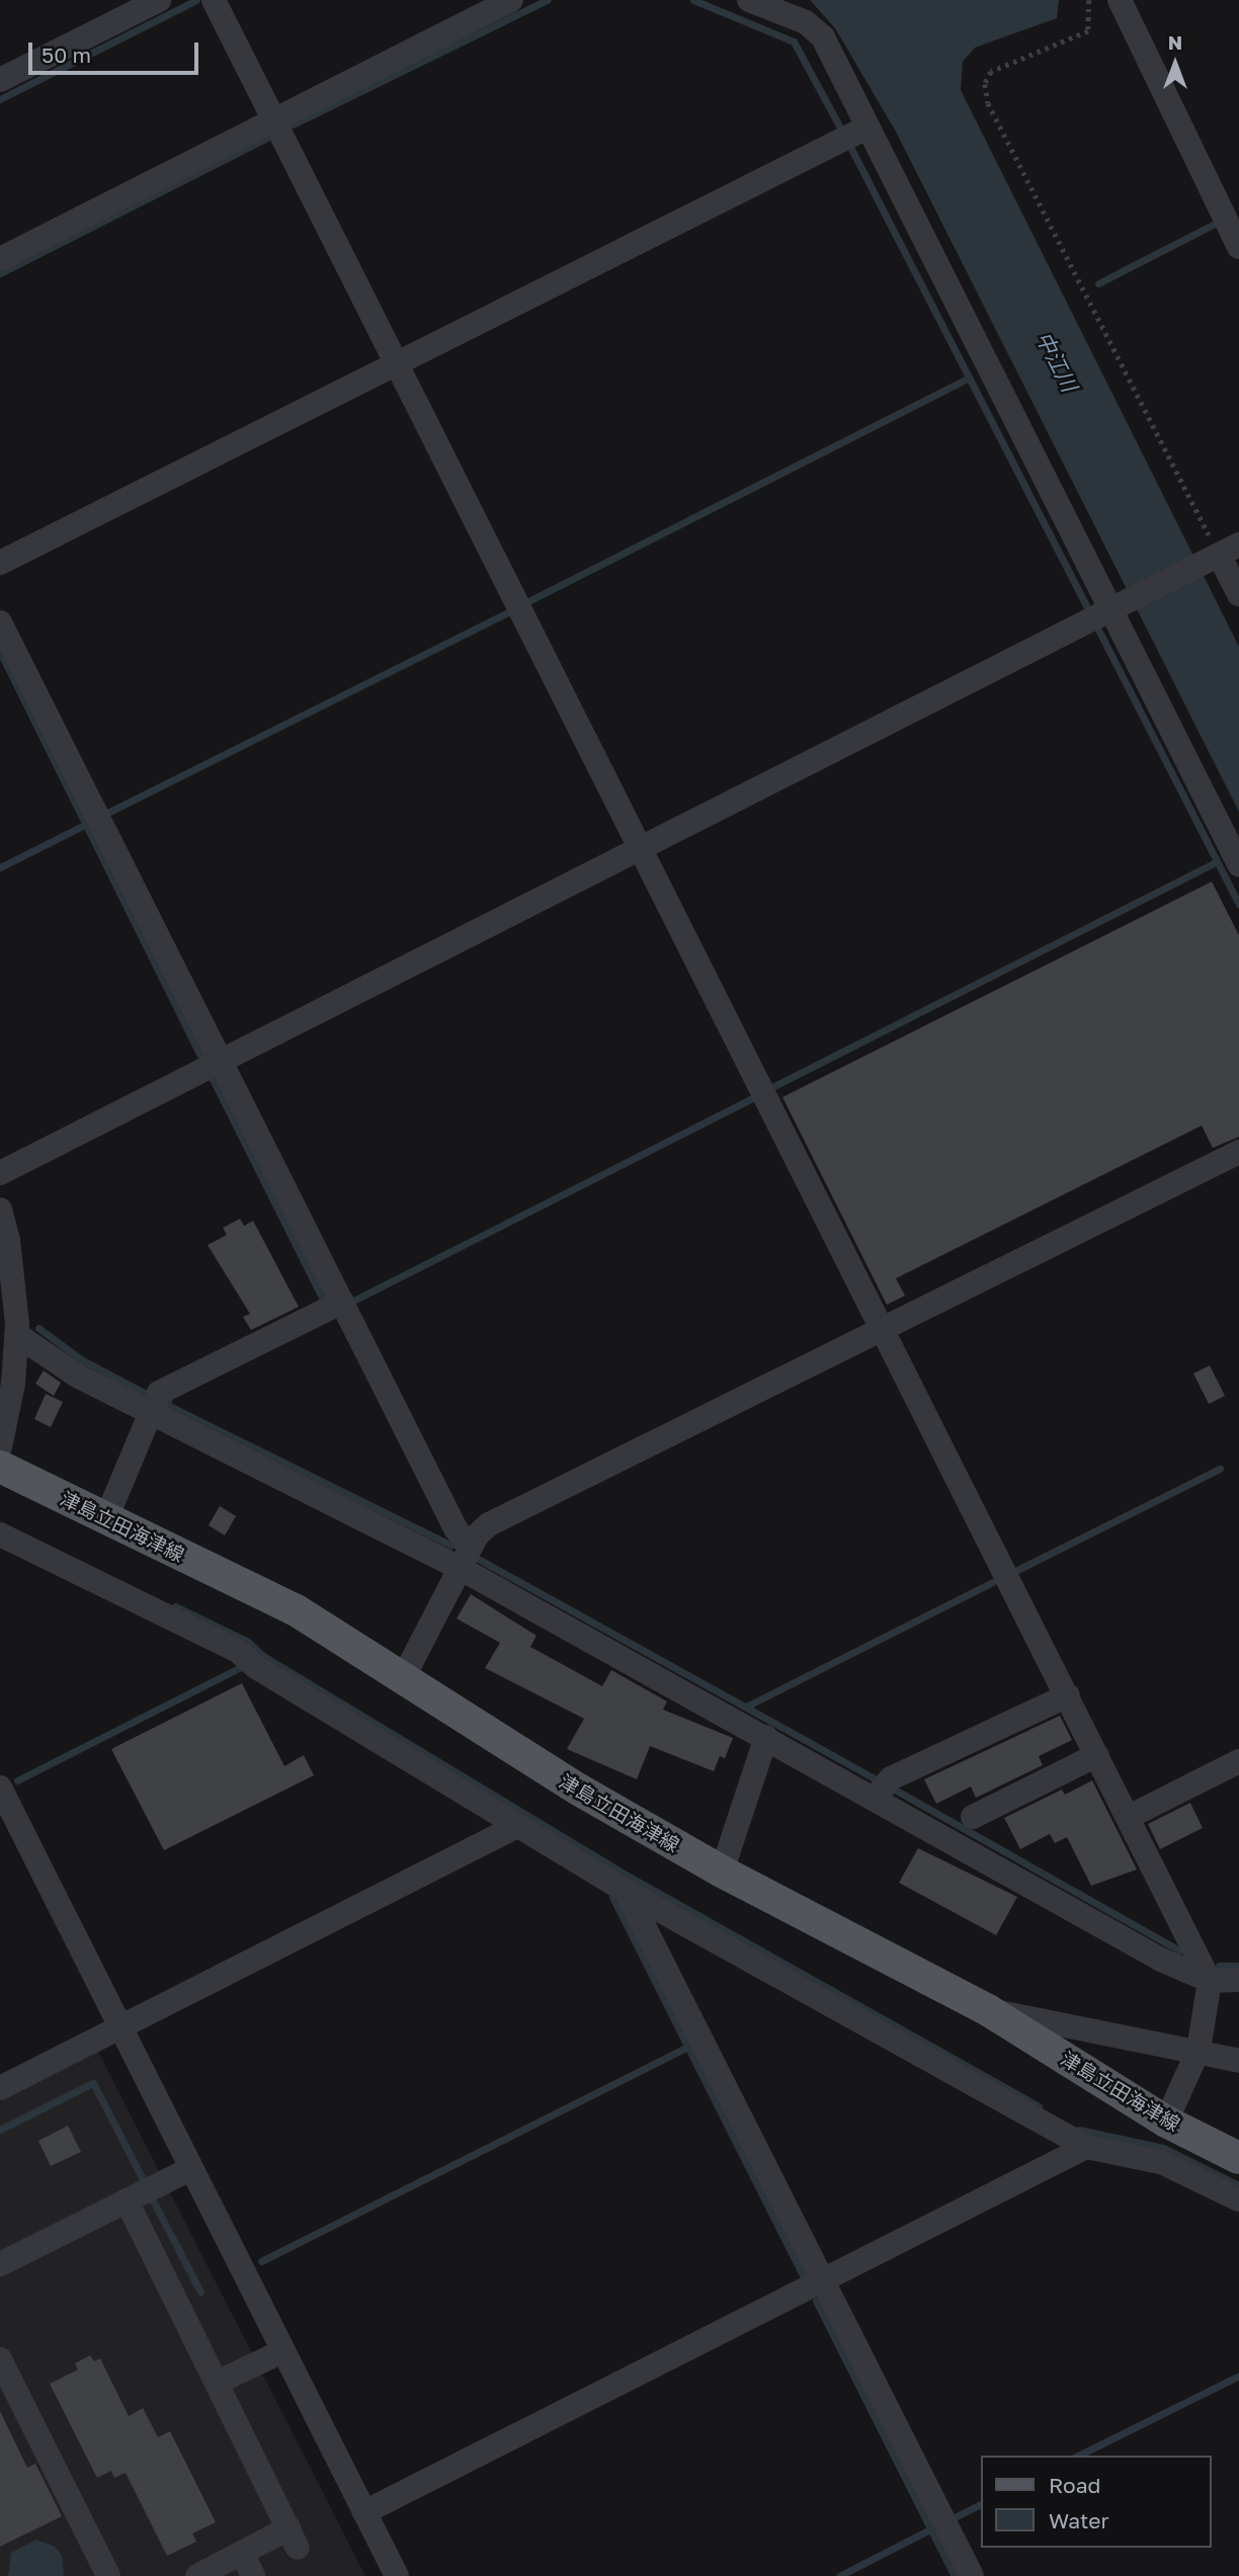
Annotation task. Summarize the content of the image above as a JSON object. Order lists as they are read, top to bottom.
{
  "streets": {
    "main road": ["津島立田海津線"]
  },
  "water": ["中江川"],
  "legend": ["Road", "Water"],
  "scale_bar": "50 m",
  "north": "top"
}
